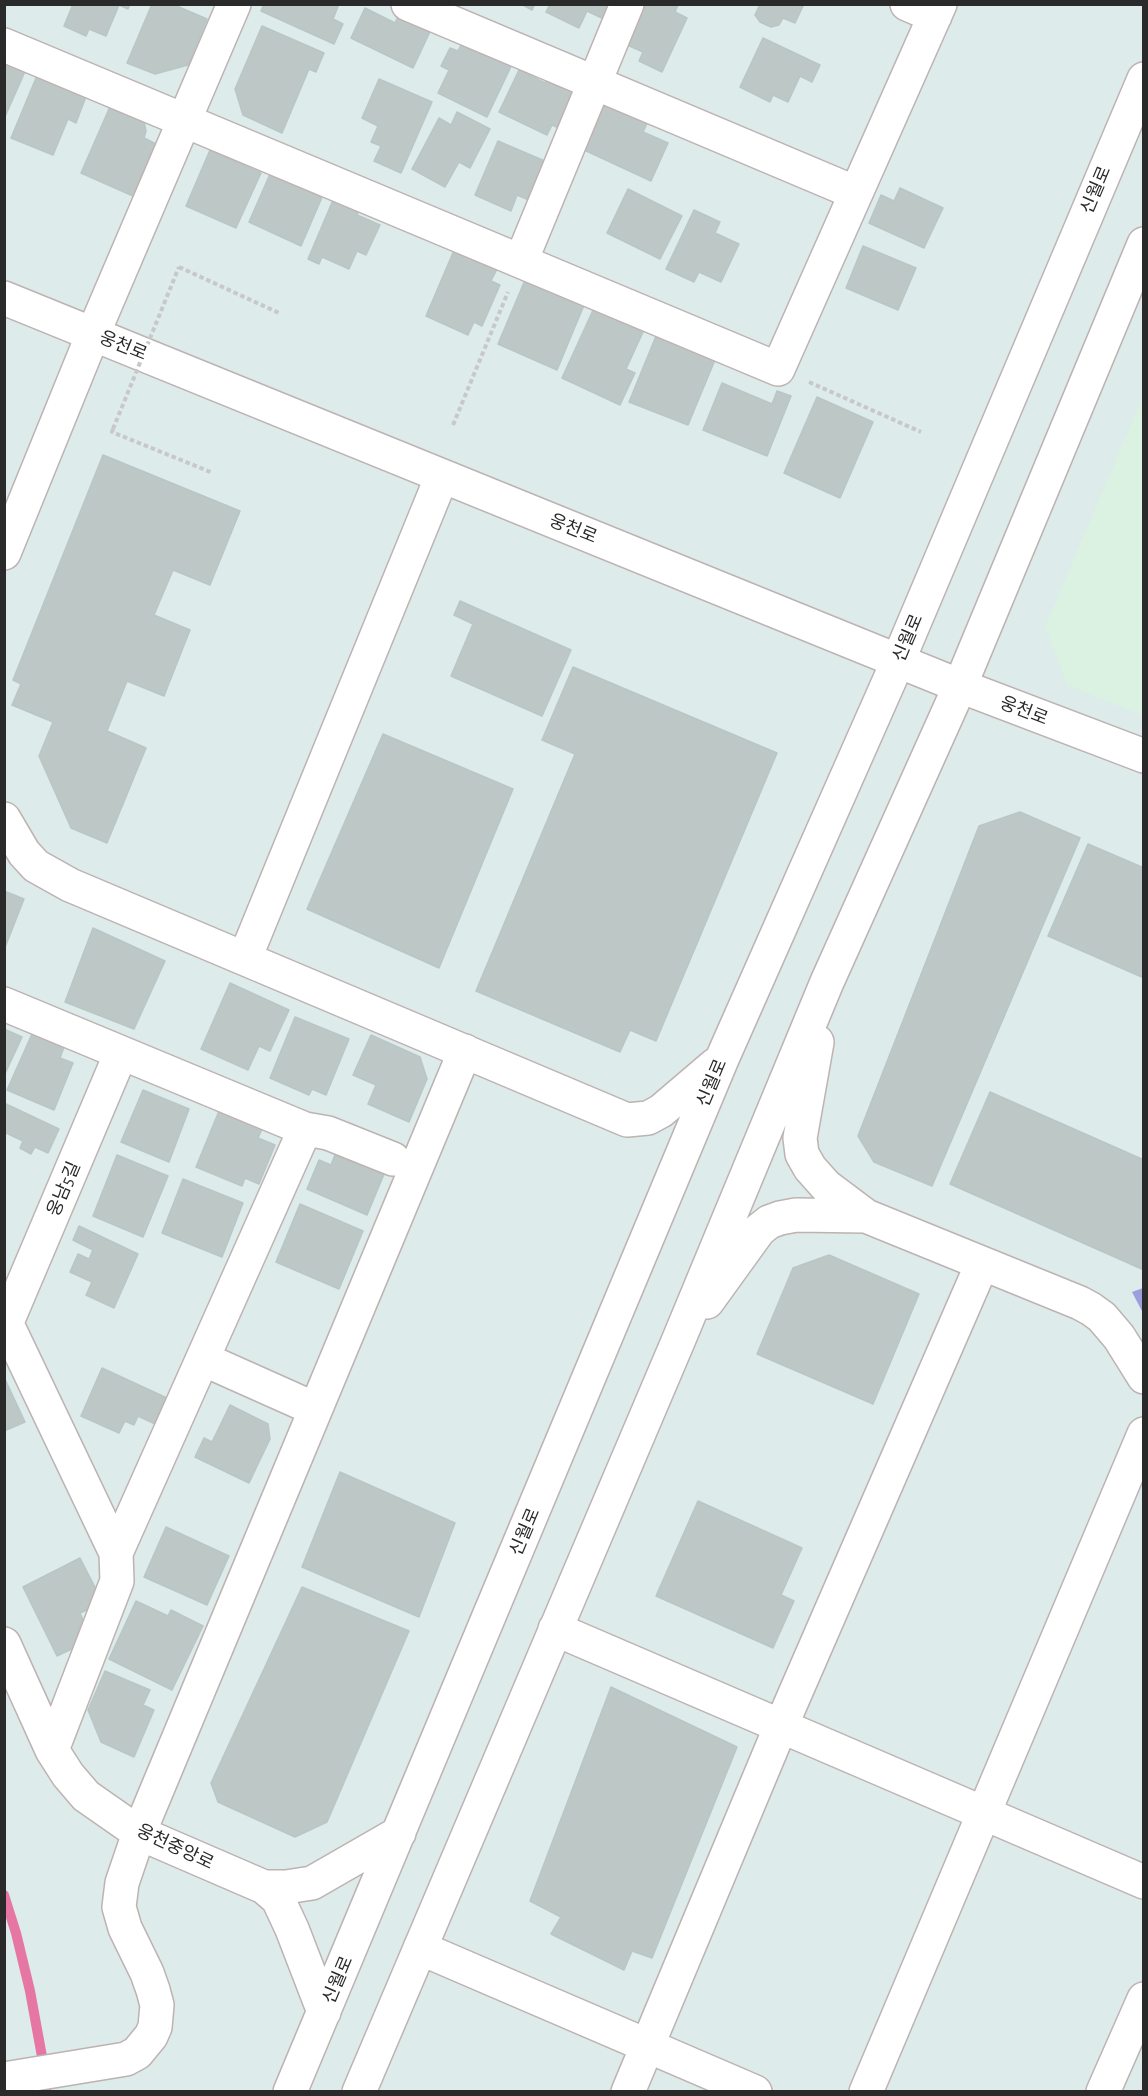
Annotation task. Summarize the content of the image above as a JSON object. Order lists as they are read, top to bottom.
{
  "streets": {
    "street": [
      "신월로",
      "웅천로",
      "웅남5길",
      "웅천중앙로"
    ]
  },
  "crossings": [
    ["신월로", "웅천로"]
  ]
}
